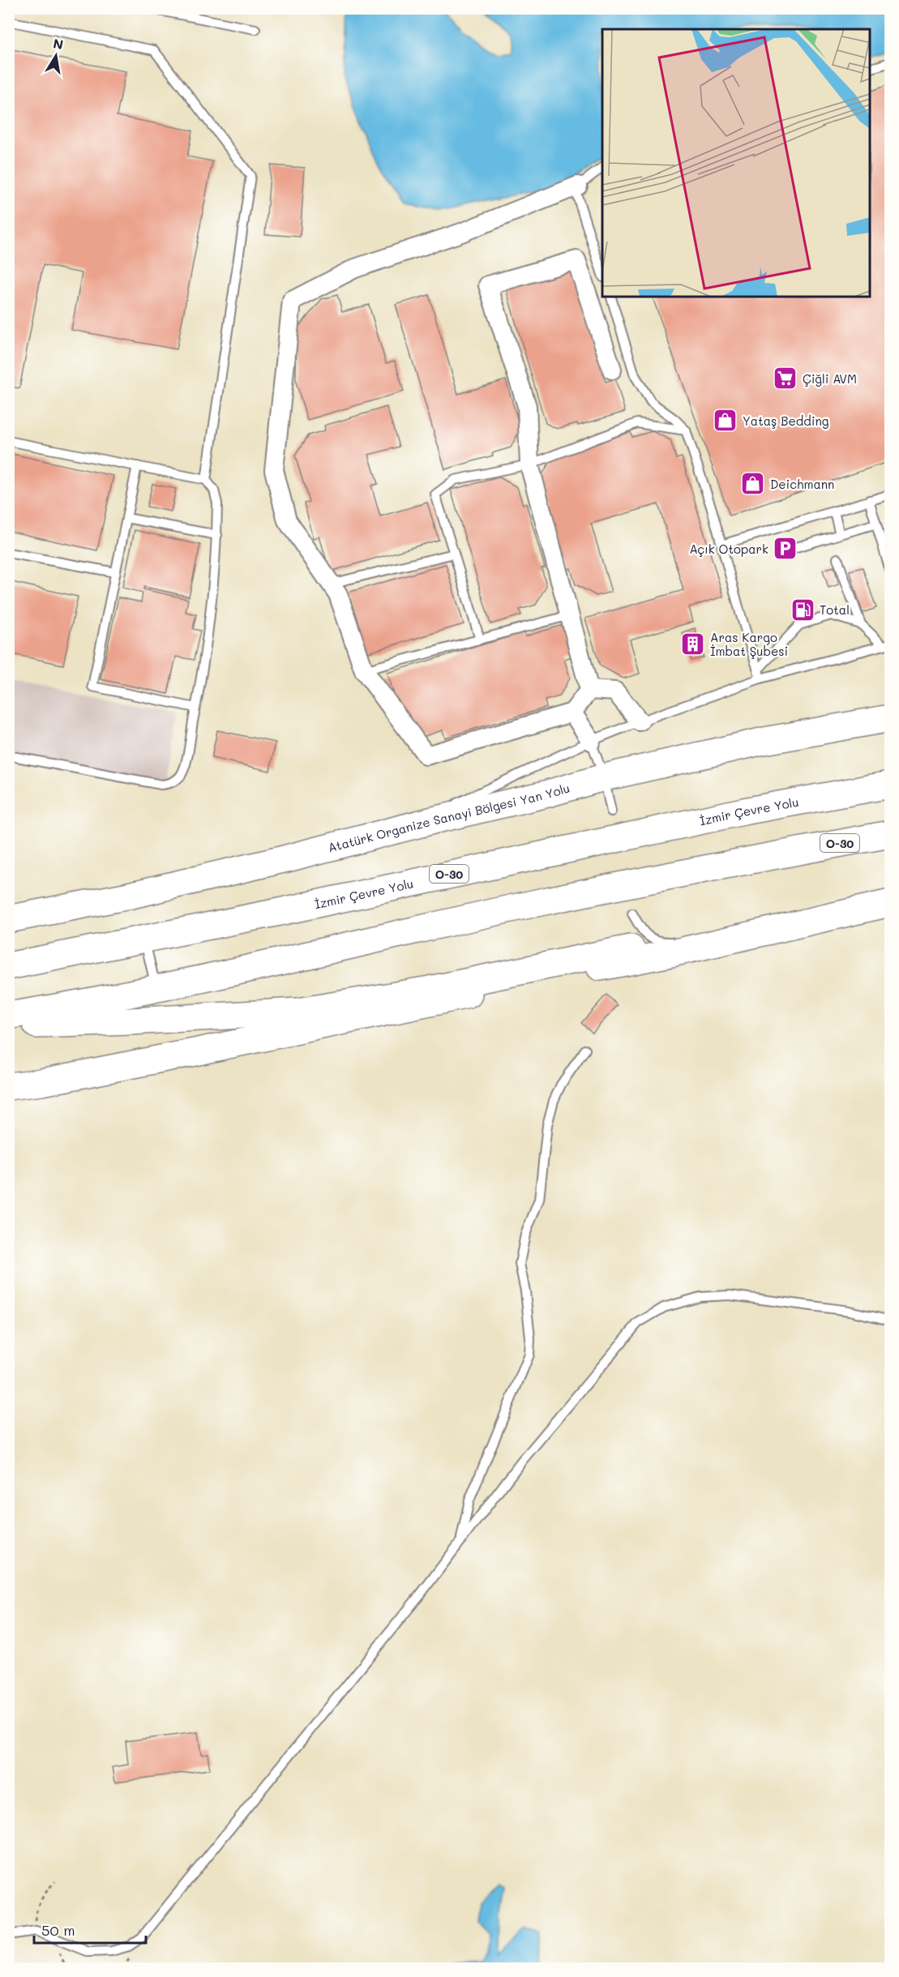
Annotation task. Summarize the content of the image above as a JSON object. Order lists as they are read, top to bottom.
{
  "streets": {
    "main road": ["İzmir Çevre Yolu", "Atatürk Organize Sanayi Bölgesi Yan Yolu", "O-30"]
  },
  "places": {
    "supermarket": ["Çiğli AVM"],
    "shop": ["Yataş Bedding", "Deichmann"],
    "parking": ["Açık Otopark"],
    "fuel station": ["Total"],
    "building": ["Aras Kargo İmbat Şubesi"]
  },
  "scale_bar": "50 m",
  "north": "top"
}
